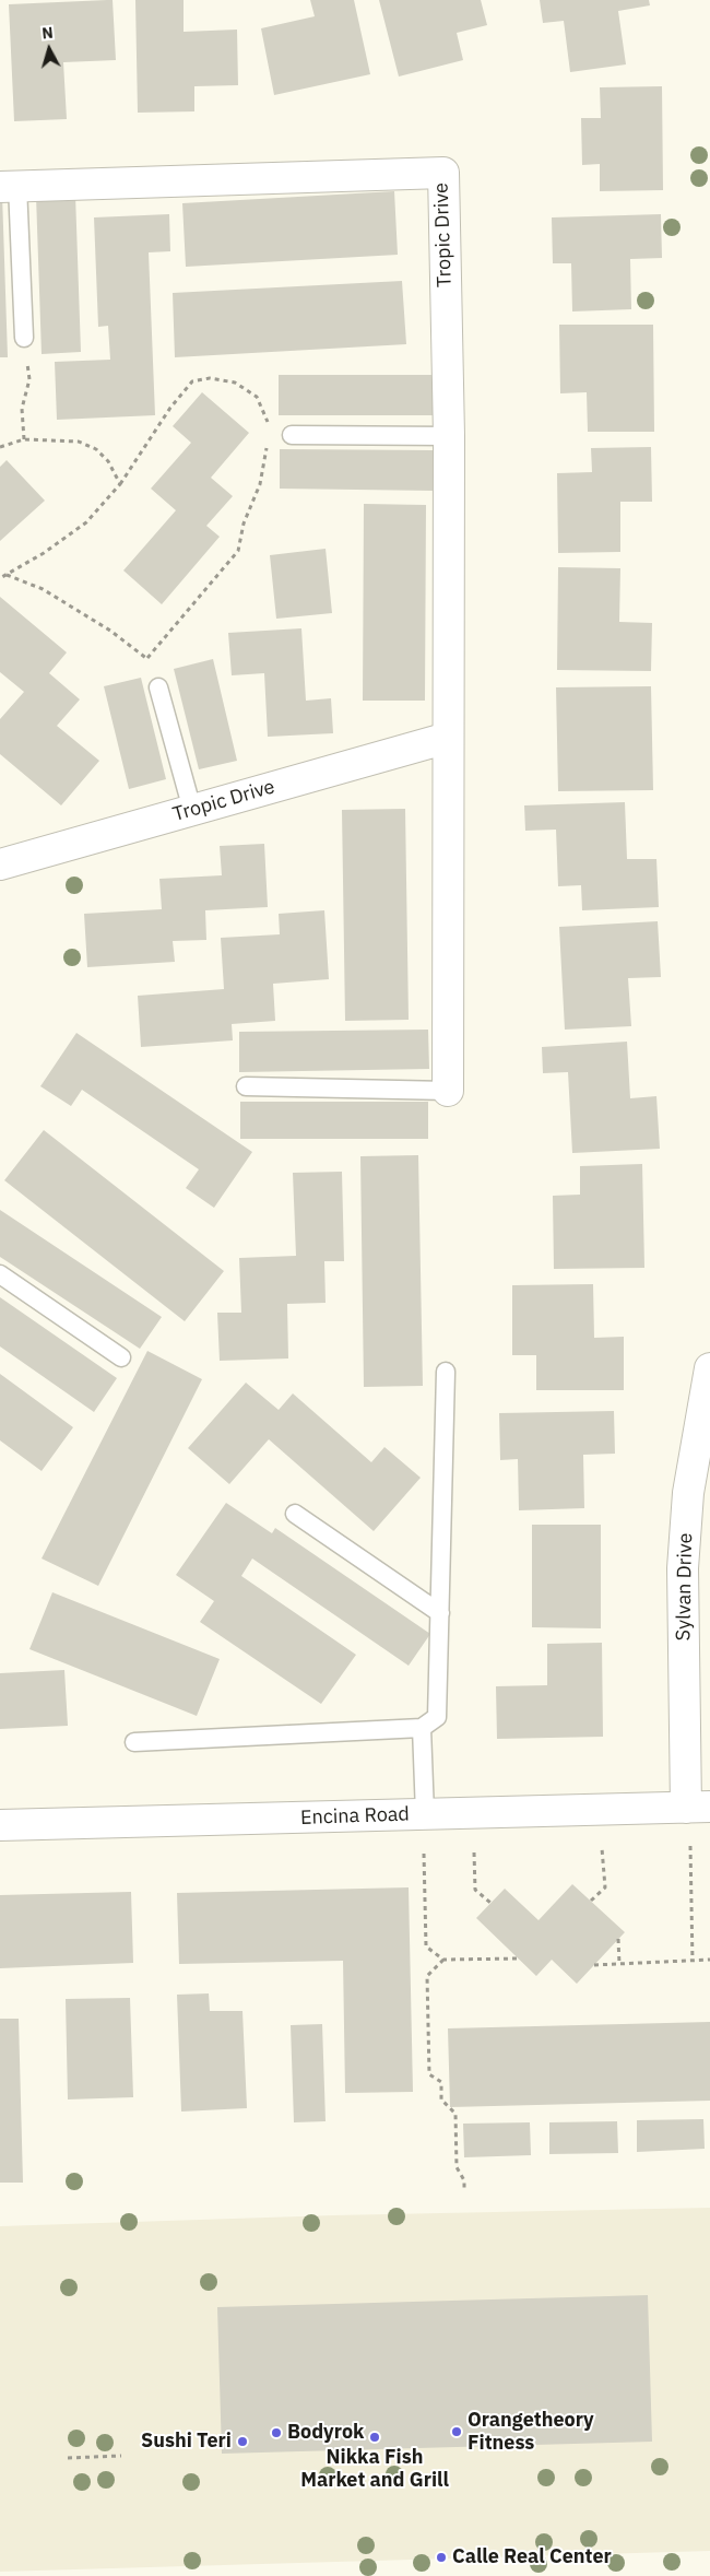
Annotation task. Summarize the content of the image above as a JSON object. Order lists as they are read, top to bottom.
{
  "streets": {
    "street": ["Tropic Drive", "Sylvan Drive", "Encina Road"]
  },
  "crossings": [
    ["Sylvan Drive", "Encina Road"]
  ],
  "places": [
    "Orangetheory Fitness",
    "Bodyrok",
    "Nikka Fish Market and Grill",
    "Sushi Teri",
    "Calle Real Center"
  ],
  "north": "top"
}
